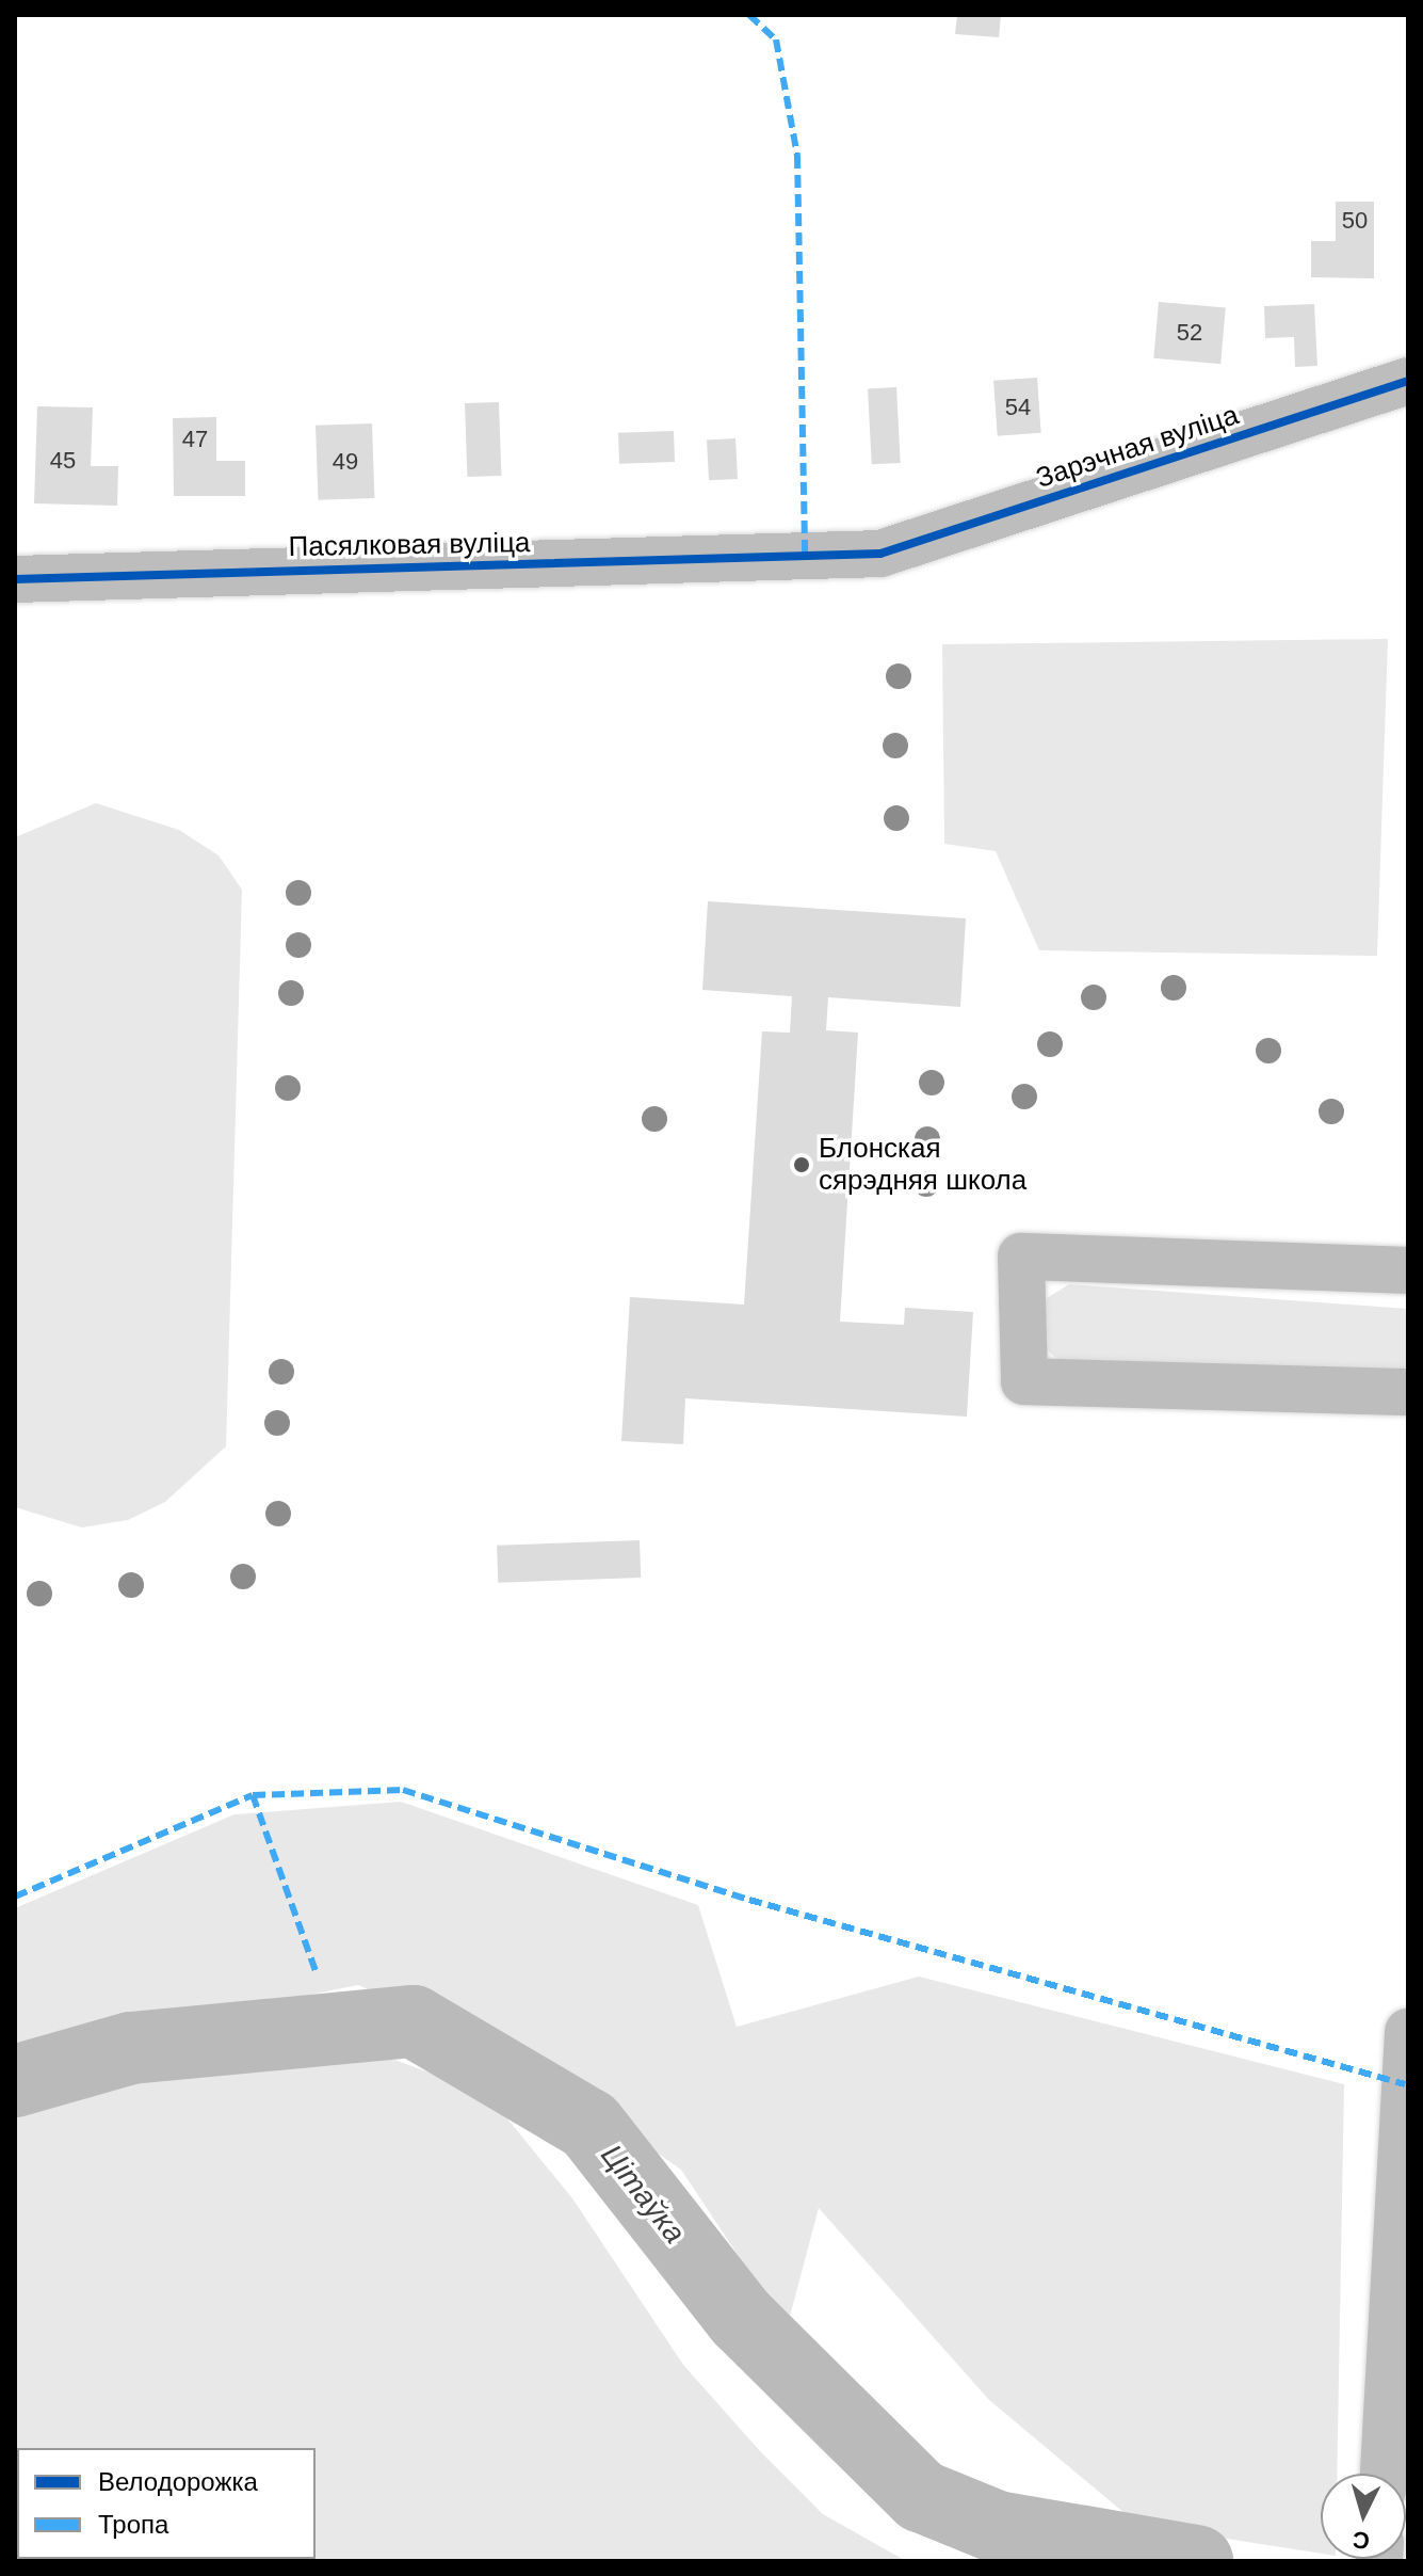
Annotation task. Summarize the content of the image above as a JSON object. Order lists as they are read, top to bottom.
{
  "streets": {
    "street": ["Зарэчная вуліца", "Пасялковая вуліца"]
  },
  "crossings": [
    ["Зарэчная вуліца", "Пасялковая вуліца"]
  ],
  "water": ["Цітаўка"],
  "places": ["Блонская сярэдняя школа"],
  "house_numbers": [
    "50",
    "52",
    "54",
    "47",
    "45",
    "49"
  ],
  "legend": ["Велодорожка", "Тропа"],
  "north": "bottom"
}
